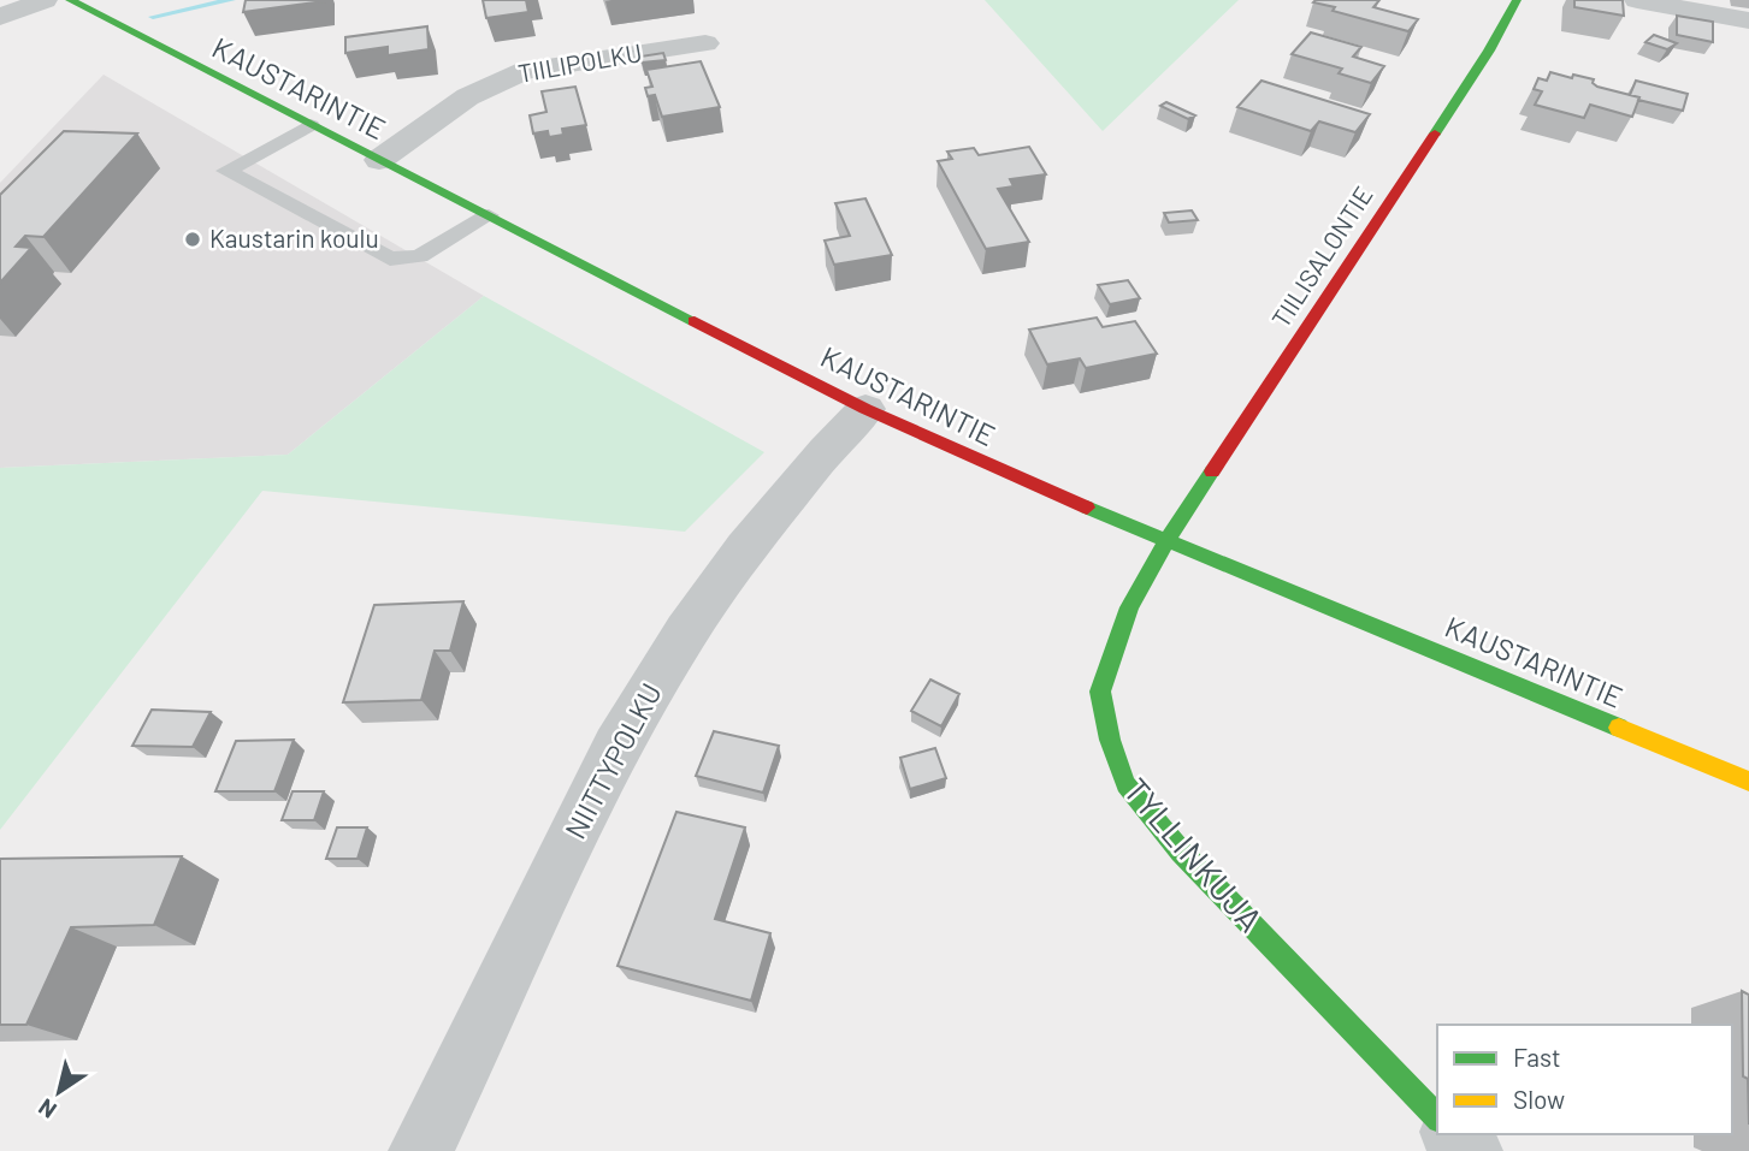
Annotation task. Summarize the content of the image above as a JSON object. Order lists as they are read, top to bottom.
{
  "streets": {
    "street": [
      "TIILIPOLKU",
      "KAUSTARINTIE",
      "TIILISALONTIE",
      "NIITTYPOLKU",
      "TYLLINKUJA"
    ]
  },
  "crossings": [
    ["TIILIPOLKU", "KAUSTARINTIE"],
    ["KAUSTARINTIE", "TIILISALONTIE"],
    ["KAUSTARINTIE", "NIITTYPOLKU"],
    ["KAUSTARINTIE", "TYLLINKUJA"],
    ["TIILISALONTIE", "TYLLINKUJA"]
  ],
  "places": ["Kaustarin koulu"],
  "legend": ["Fast", "Slow"],
  "north": "bottom left"
}
